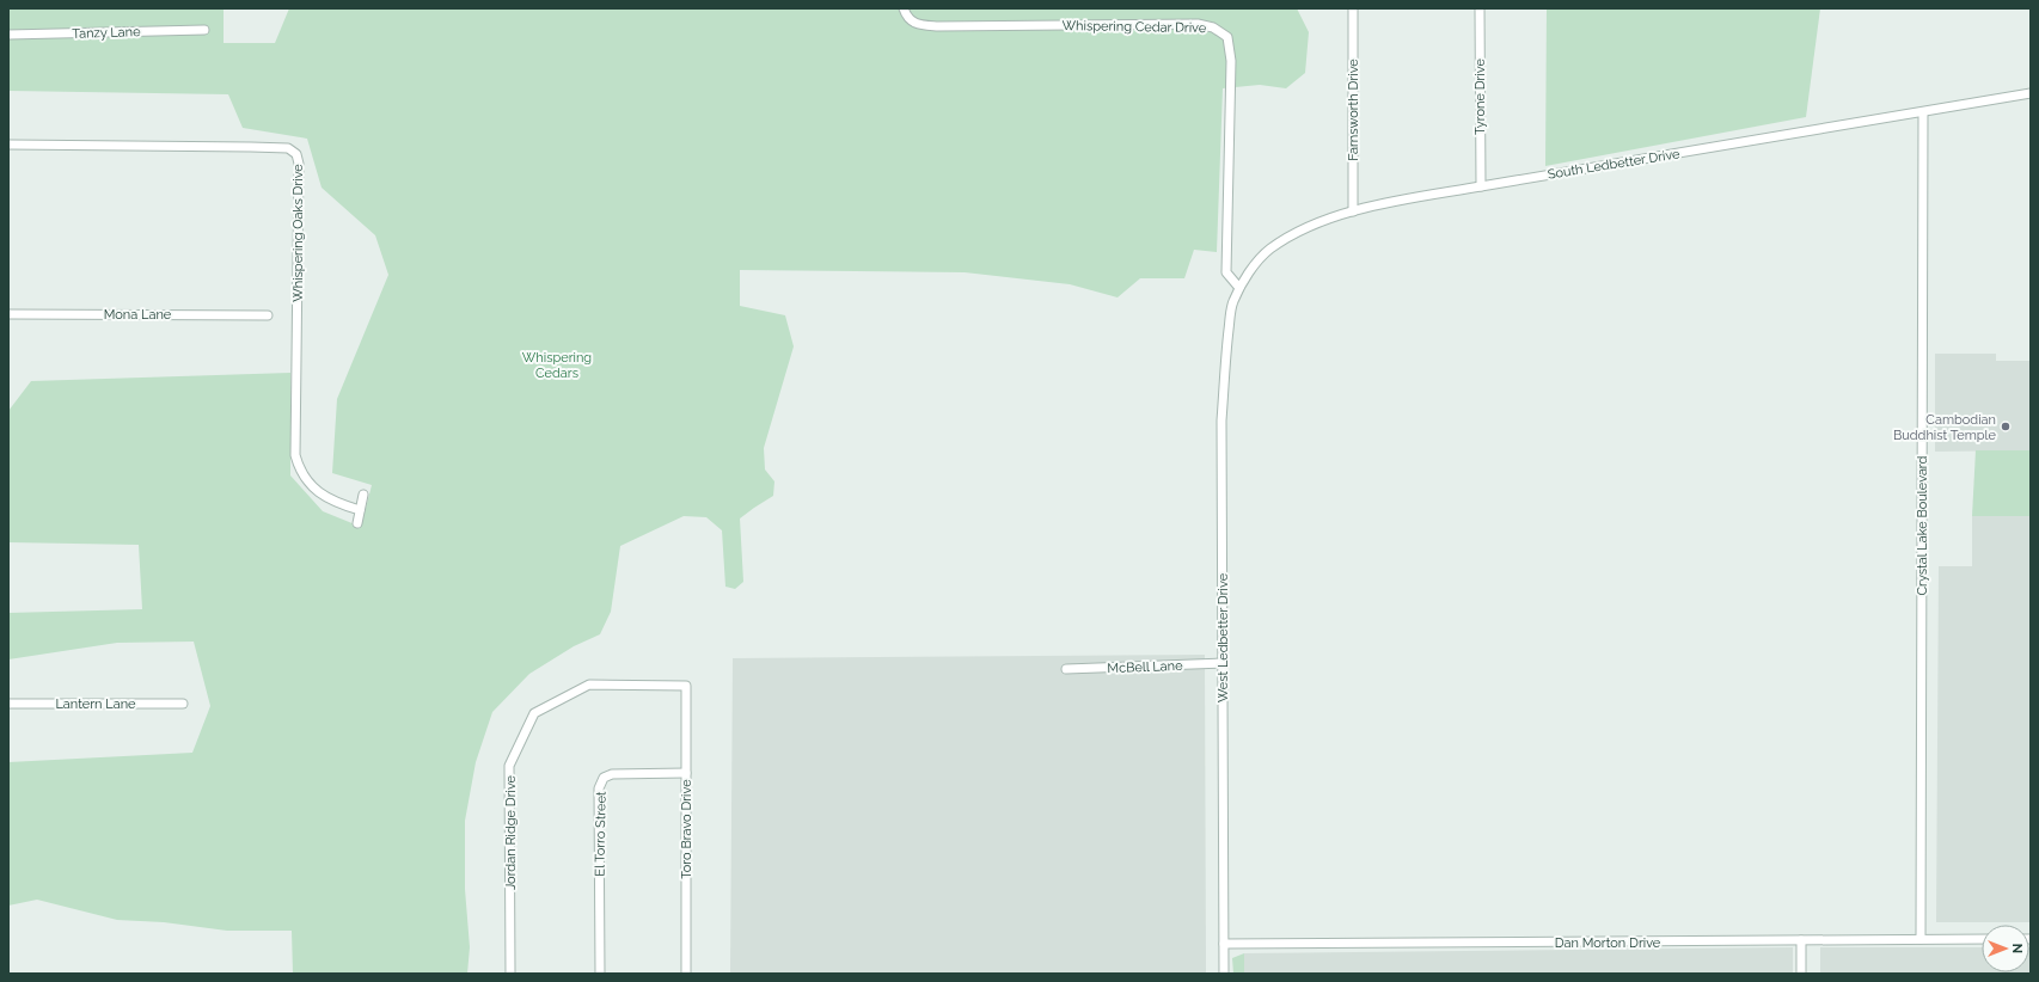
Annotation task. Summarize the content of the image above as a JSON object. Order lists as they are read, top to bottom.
{
  "streets": {
    "street": [
      "Whispering Cedar Drive",
      "Tanzy Lane",
      "Tyrone Drive",
      "Farnsworth Drive",
      "South Ledbetter Drive",
      "Whispering Oaks Drive",
      "Mona Lane",
      "Crystal Lake Boulevard",
      "West Ledbetter Drive",
      "McBell Lane",
      "Lantern Lane",
      "Toro Bravo Drive",
      "Jordan Ridge Drive",
      "El Torro Street",
      "Dan Morton Drive"
    ]
  },
  "crossings": [
    ["Whispering Cedar Drive", "South Ledbetter Drive"],
    ["Tyrone Drive", "South Ledbetter Drive"],
    ["Farnsworth Drive", "South Ledbetter Drive"],
    ["South Ledbetter Drive", "Crystal Lake Boulevard"],
    ["South Ledbetter Drive", "West Ledbetter Drive"],
    ["Crystal Lake Boulevard", "Dan Morton Drive"],
    ["West Ledbetter Drive", "McBell Lane"],
    ["West Ledbetter Drive", "Dan Morton Drive"],
    ["Toro Bravo Drive", "Jordan Ridge Drive"],
    ["Toro Bravo Drive", "El Torro Street"]
  ],
  "parks": ["Whispering Cedars"],
  "places": ["Cambodian Buddhist Temple"],
  "north": "right"
}
